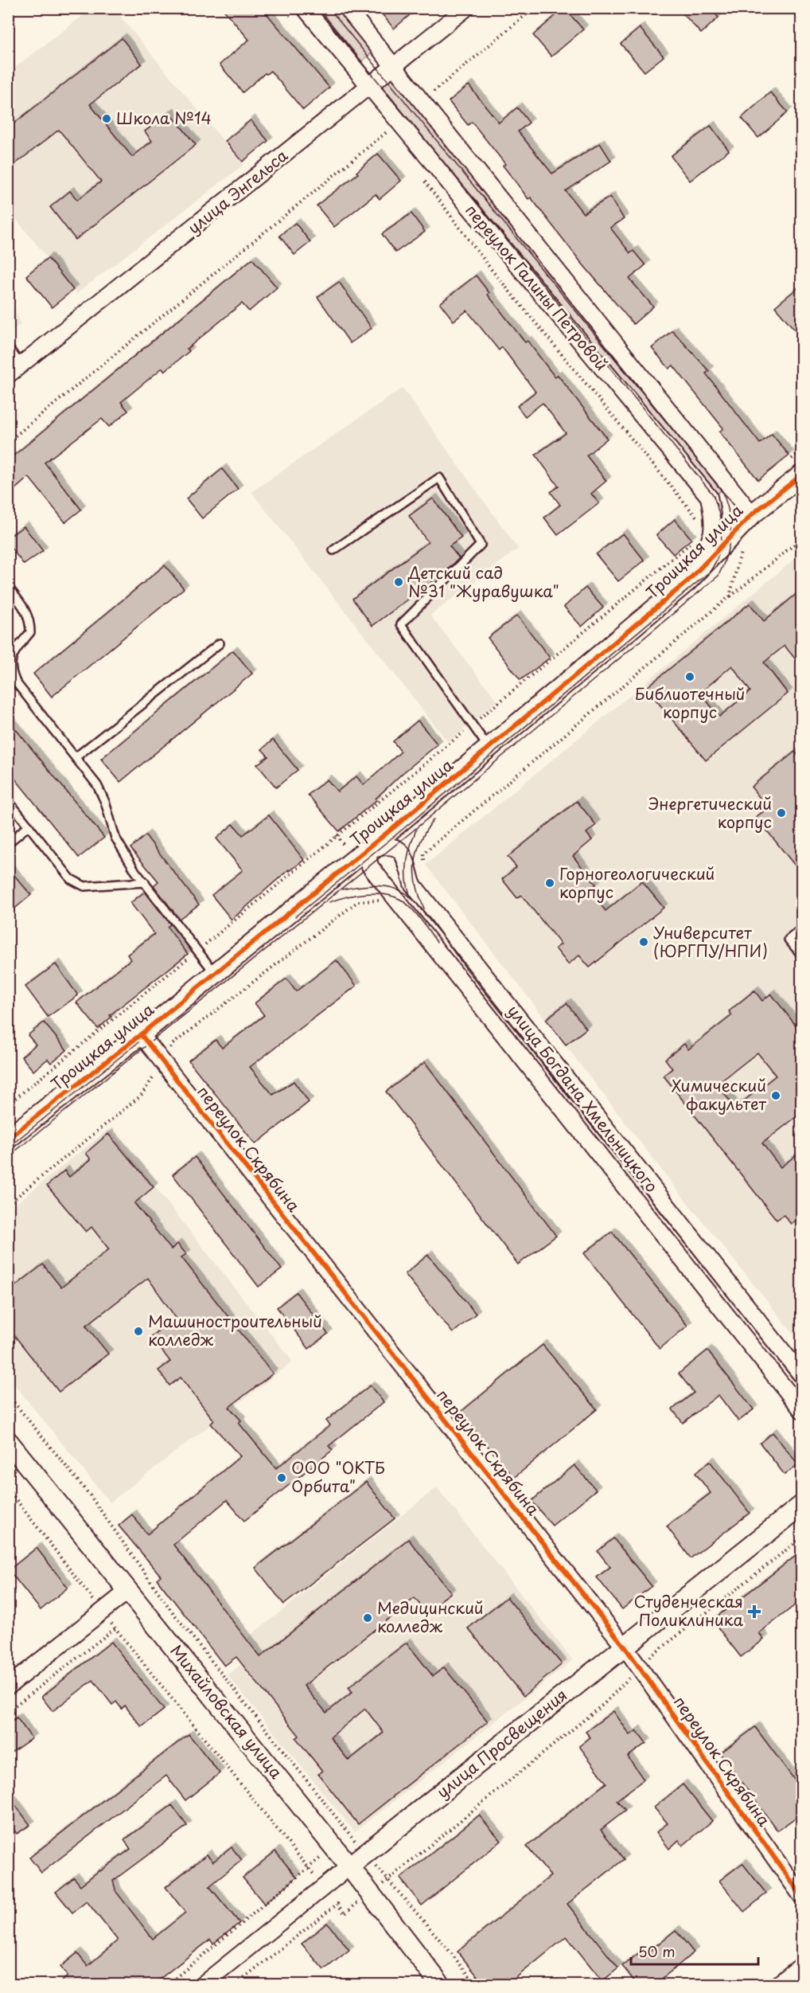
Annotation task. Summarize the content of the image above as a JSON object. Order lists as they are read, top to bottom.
{
  "streets": {
    "street": [
      "улица Энгельса",
      "переулок Галины Петровой",
      "Троицкая улица",
      "улица Богдана Хмельницкого",
      "переулок Скрябина",
      "Михайловская улица",
      "улица Просвещения"
    ]
  },
  "crossings": [
    ["улица Энгельса", "переулок Галины Петровой"],
    ["переулок Галины Петровой", "Троицкая улица"],
    ["Троицкая улица", "улица Богдана Хмельницкого"],
    ["Троицкая улица", "переулок Скрябина"],
    ["переулок Скрябина", "улица Просвещения"],
    ["Михайловская улица", "улица Просвещения"]
  ],
  "places": {
    "other": [
      "Школа №14",
      "Детский сад №31 \"Журавушка\"",
      "Библиотечный корпус",
      "Энергетический корпус",
      "Горногеологический корпус",
      "Университет (ЮРГПУ/НПИ)",
      "Химический факультет",
      "Машиностроительный колледж",
      "ООО \"ОКТБ Орбита\"",
      "Медицинский колледж"
    ],
    "health": ["Студенческая Поликлиника"]
  },
  "scale_bar": "50 m"
}
